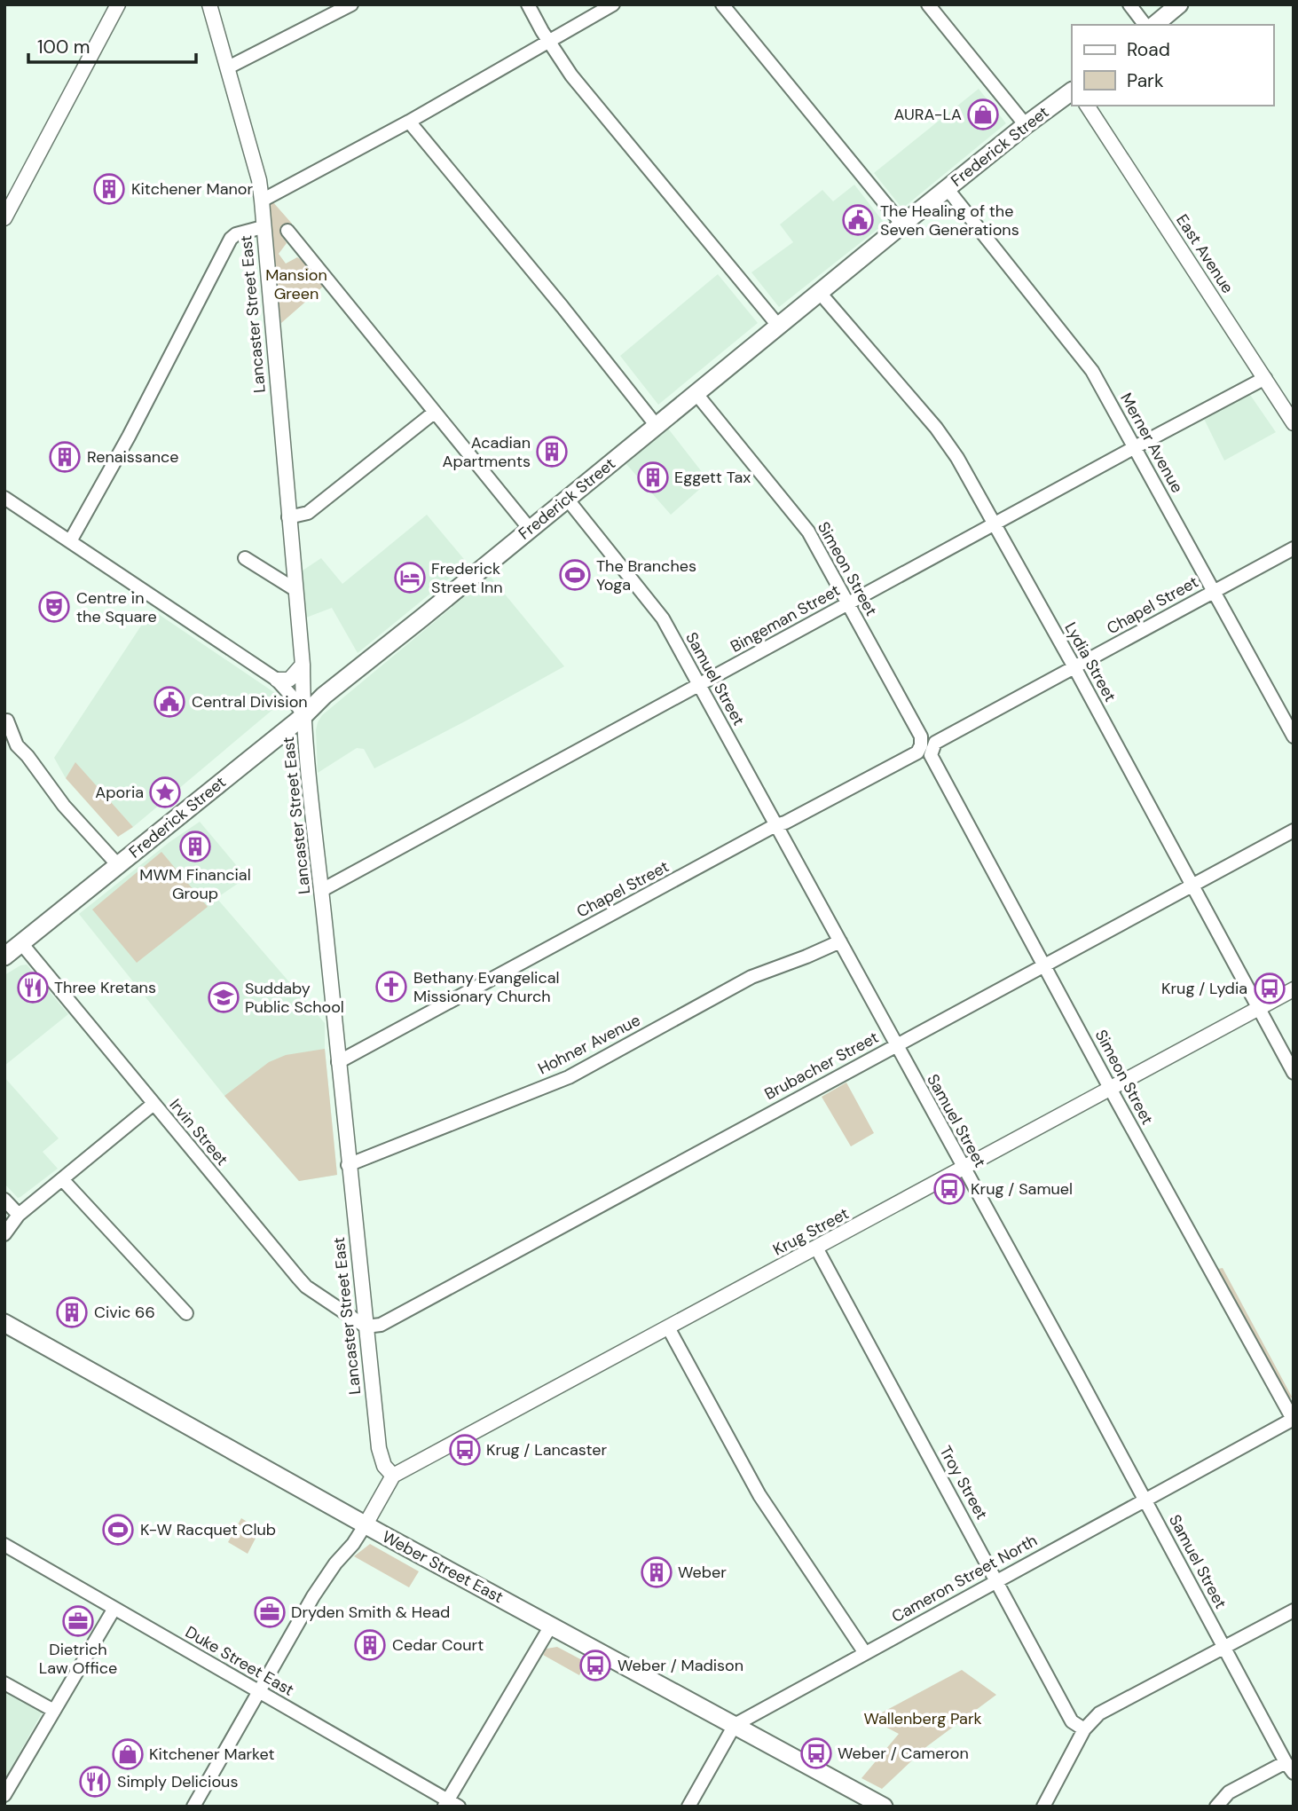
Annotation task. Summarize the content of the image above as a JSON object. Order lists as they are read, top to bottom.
{
  "streets": {
    "main road": ["Frederick Street", "Weber Street East"],
    "street": [
      "East Avenue",
      "Lancaster Street East",
      "Merner Avenue",
      "Simeon Street",
      "Chapel Street",
      "Bingeman Street",
      "Lydia Street",
      "Samuel Street",
      "Hohner Avenue",
      "Brubacher Street",
      "Irvin Street",
      "Krug Street",
      "Troy Street",
      "Cameron Street North",
      "Duke Street East"
    ]
  },
  "crossings": [
    ["Frederick Street", "Lancaster Street East"],
    ["Frederick Street", "Merner Avenue"],
    ["Frederick Street", "Simeon Street"],
    ["Frederick Street", "Lydia Street"],
    ["Frederick Street", "Samuel Street"],
    ["Frederick Street", "Irvin Street"],
    ["East Avenue", "Bingeman Street"],
    ["Lancaster Street East", "Chapel Street"],
    ["Lancaster Street East", "Bingeman Street"],
    ["Lancaster Street East", "Hohner Avenue"],
    ["Lancaster Street East", "Brubacher Street"],
    ["Lancaster Street East", "Irvin Street"],
    ["Lancaster Street East", "Krug Street"],
    ["Merner Avenue", "Chapel Street"],
    ["Merner Avenue", "Bingeman Street"],
    ["Simeon Street", "Chapel Street"],
    ["Simeon Street", "Bingeman Street"],
    ["Simeon Street", "Brubacher Street"],
    ["Simeon Street", "Krug Street"],
    ["Simeon Street", "Cameron Street North"],
    ["Chapel Street", "Lydia Street"],
    ["Chapel Street", "Samuel Street"],
    ["Bingeman Street", "Lydia Street"],
    ["Bingeman Street", "Samuel Street"],
    ["Lydia Street", "Brubacher Street"],
    ["Lydia Street", "Krug Street"],
    ["Samuel Street", "Hohner Avenue"],
    ["Samuel Street", "Brubacher Street"],
    ["Samuel Street", "Krug Street"],
    ["Samuel Street", "Cameron Street North"],
    ["Brubacher Street", "Irvin Street"],
    ["Krug Street", "Troy Street"],
    ["Troy Street", "Cameron Street North"],
    ["Weber Street East", "Cameron Street North"]
  ],
  "parks": ["Mansion Green", "Wallenberg Park"],
  "places": {
    "shop": ["AURA-LA", "Kitchener Market"],
    "building": [
      "Kitchener Manor",
      "Acadian Apartments",
      "Renaissance",
      "Eggett Tax",
      "MWM Financial Group",
      "Civic 66",
      "Weber",
      "Cedar Court"
    ],
    "public building": ["The Healing of the Seven Generations", "Central Division"],
    "sports": ["The Branches Yoga", "K-W Racquet Club"],
    "hotel": ["Frederick Street Inn"],
    "theatre": ["Centre in the Square"],
    "place": ["Aporia"],
    "church": ["Bethany Evangelical Missionary Church"],
    "restaurant": ["Three Kretans", "Simply Delicious"],
    "bus stop": [
      "Krug / Lydia",
      "Krug / Samuel",
      "Krug / Lancaster",
      "Weber / Madison",
      "Weber / Cameron"
    ],
    "school or university": ["Suddaby Public School"],
    "office": ["Dryden Smith & Head", "Dietrich Law Office"]
  },
  "legend": ["Road", "Park"],
  "scale_bar": "100 m"
}
